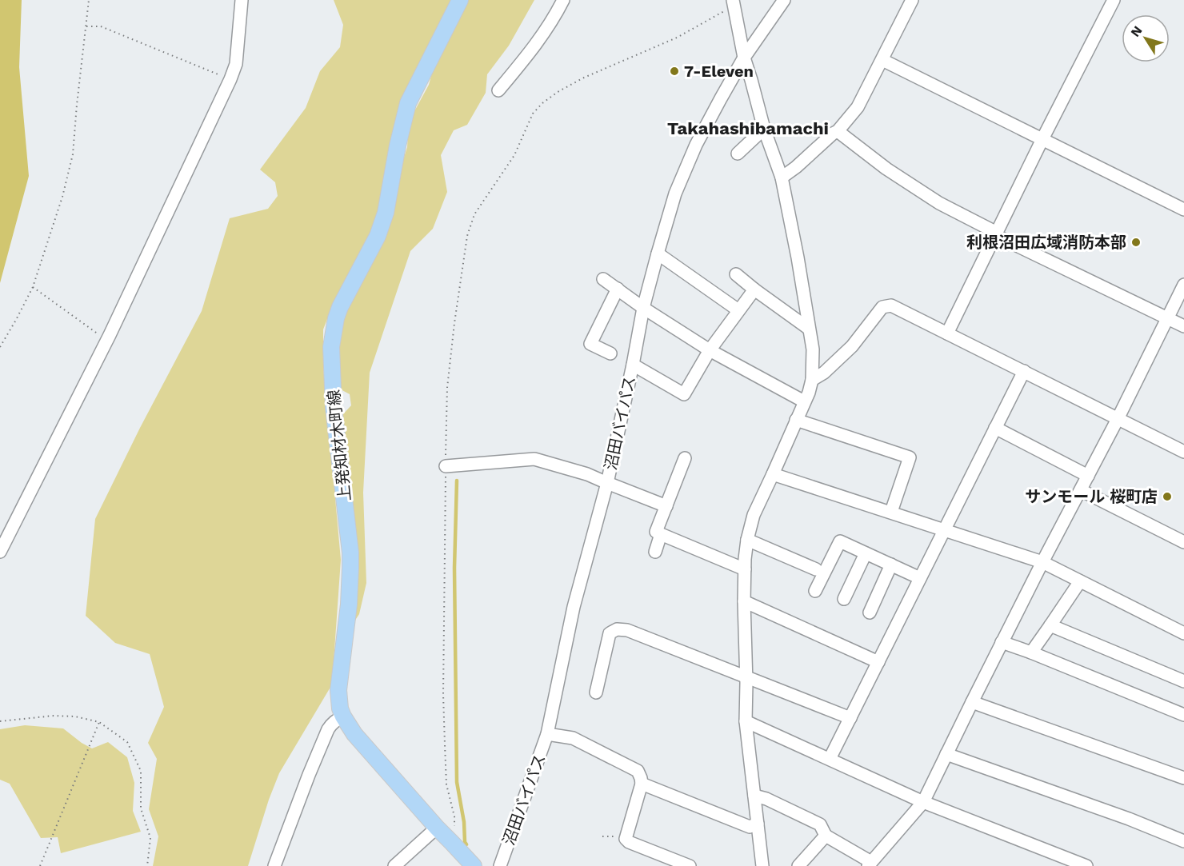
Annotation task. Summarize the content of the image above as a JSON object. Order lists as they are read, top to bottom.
{
  "streets": {
    "main road": ["上発知材木町線"],
    "street": ["沼田バイパス"]
  },
  "districts": ["Takahashibamachi"],
  "places": ["7-Eleven", "利根沼田広域消防本部", "サンモール 桜町店"],
  "north": "top left"
}
